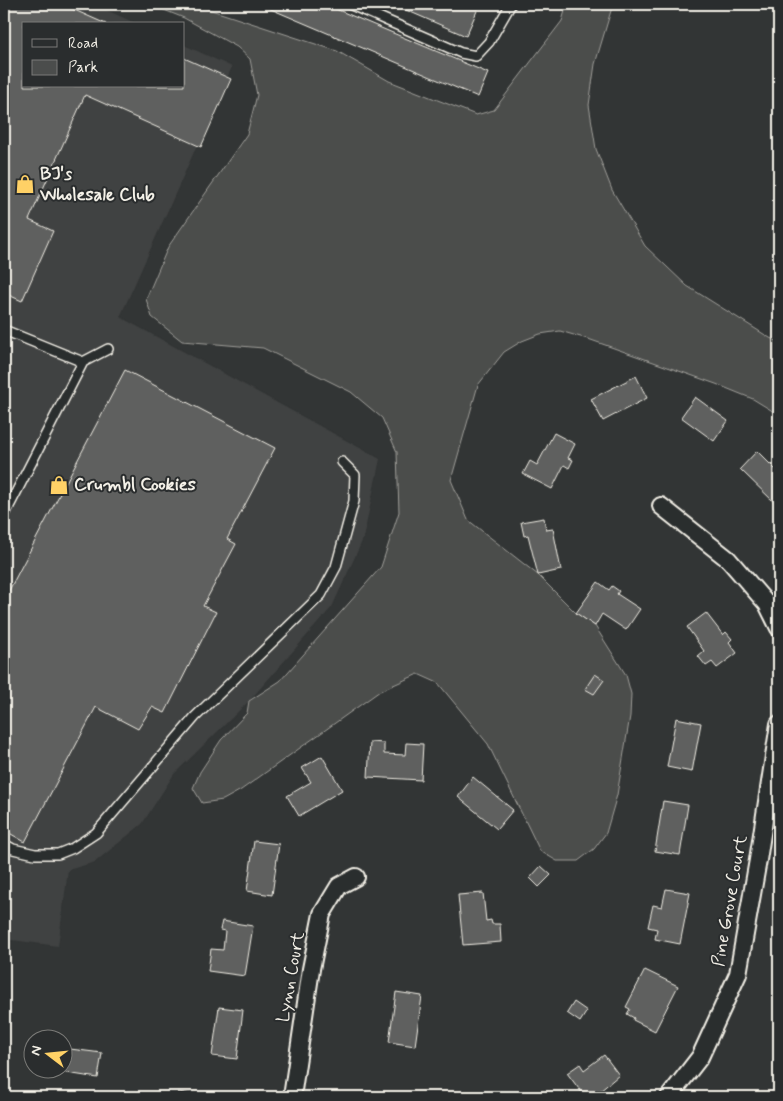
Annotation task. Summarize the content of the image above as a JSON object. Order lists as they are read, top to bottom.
{
  "streets": {
    "street": ["Pine Grove Court", "Lynn Court"]
  },
  "places": {
    "shop": ["BJ's Wholesale Club", "Crumbl Cookies"]
  },
  "legend": ["Road", "Park"],
  "north": "left"
}
